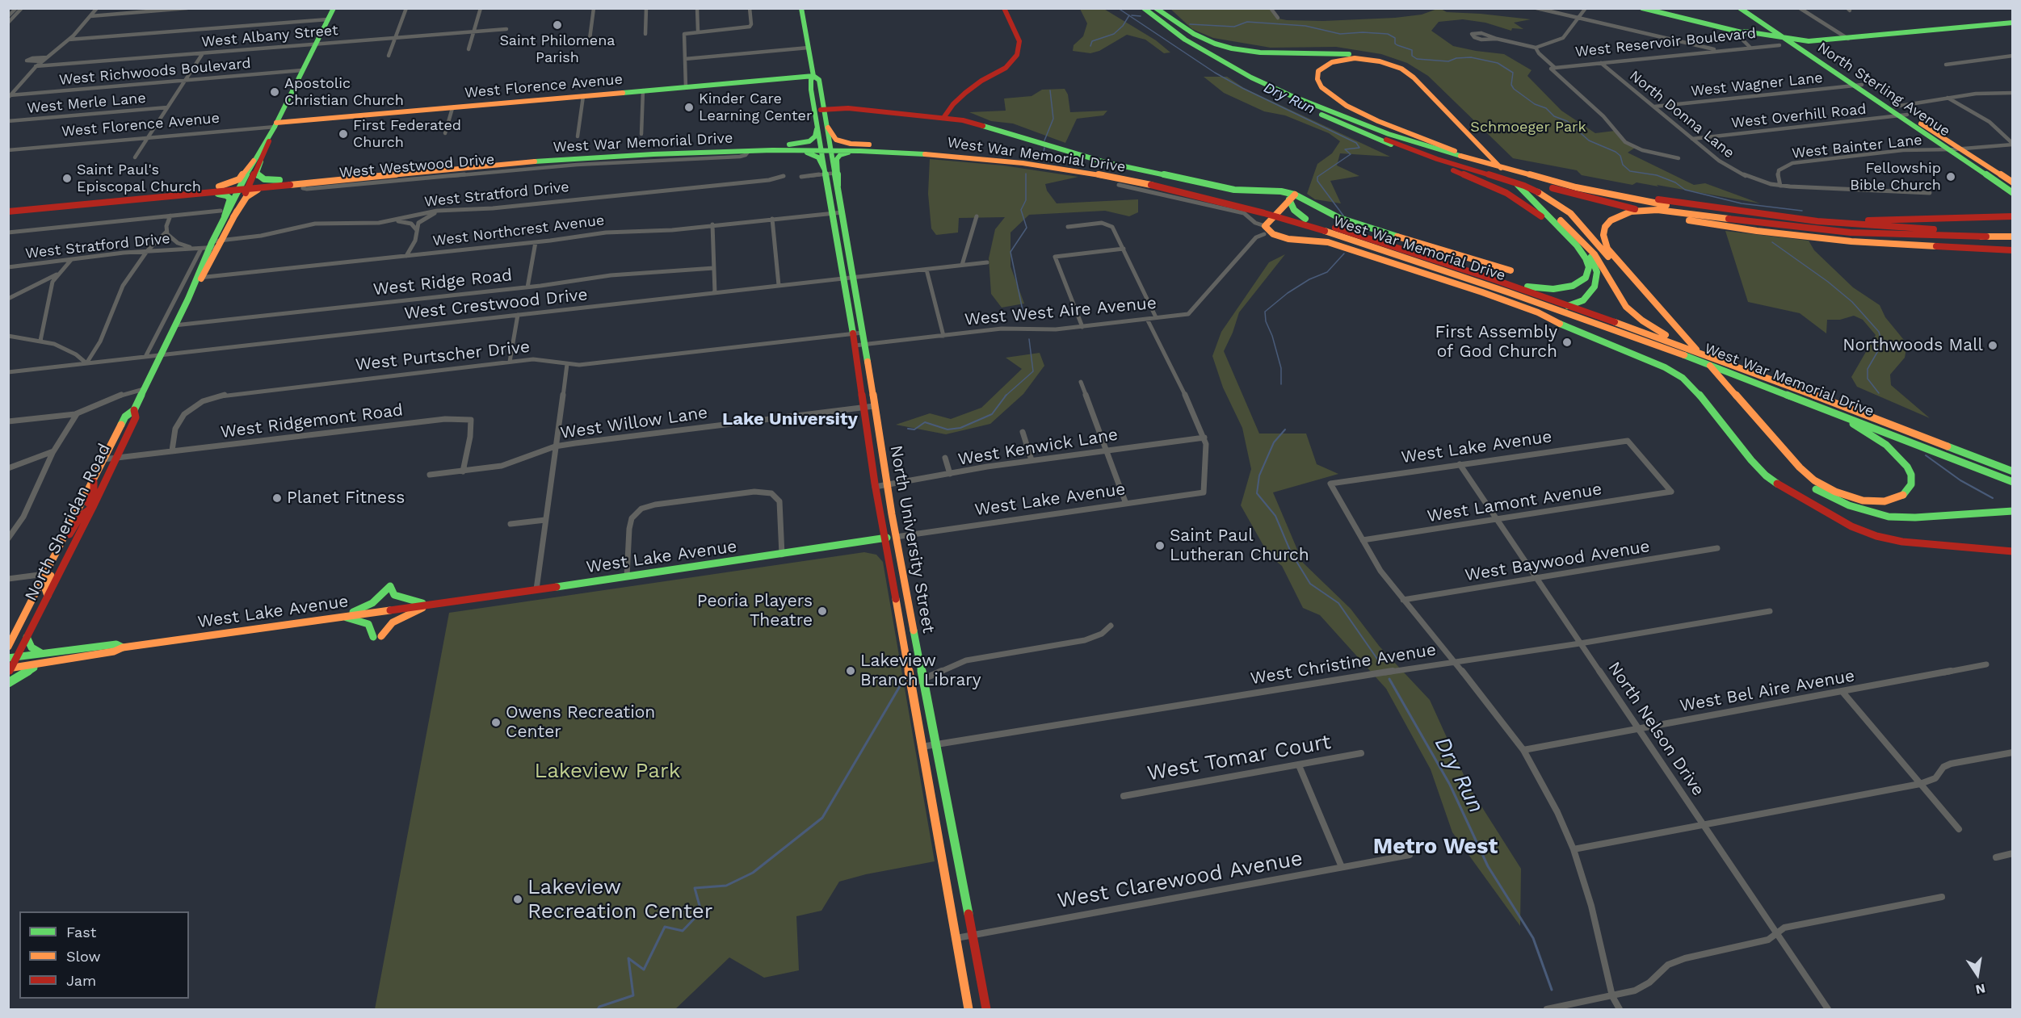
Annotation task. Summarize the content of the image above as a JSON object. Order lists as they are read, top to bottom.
{
  "streets": {
    "main road": [
      "West Florence Avenue",
      "North Sterling Avenue",
      "West War Memorial Drive",
      "West Lake Avenue",
      "North Sheridan Road",
      "North University Street"
    ],
    "street": [
      "West Albany Street",
      "West Reservoir Boulevard",
      "West Richwoods Boulevard",
      "West Wagner Lane",
      "West Merle Lane",
      "North Donna Lane",
      "West Overhill Road",
      "West Bainter Lane",
      "West Stratford Drive",
      "West Northcrest Avenue",
      "West Ridge Road",
      "West Crestwood Drive",
      "West West Aire Avenue",
      "West Purtscher Drive",
      "West Ridgemont Road",
      "West Willow Lane",
      "West Kenwick Lane",
      "West Lamont Avenue",
      "West Baywood Avenue",
      "West Christine Avenue",
      "West Bel Aire Avenue",
      "North Nelson Drive",
      "West Tomar Court",
      "West Clarewood Avenue"
    ]
  },
  "crossings": [
    ["West Albany Street", "North Sheridan Road"],
    ["West Reservoir Boulevard", "North Donna Lane"],
    ["West Richwoods Boulevard", "North Sheridan Road"],
    ["West Wagner Lane", "North Sterling Avenue"],
    ["West Wagner Lane", "North Donna Lane"],
    ["West Florence Avenue", "North Sheridan Road"],
    ["West Florence Avenue", "North University Street"],
    ["North Sterling Avenue", "West Overhill Road"],
    ["North Sterling Avenue", "West Bainter Lane"],
    ["North Donna Lane", "West Overhill Road"],
    ["North Donna Lane", "West Bainter Lane"],
    ["West War Memorial Drive", "North Sheridan Road"],
    ["West War Memorial Drive", "North University Street"],
    ["West Stratford Drive", "North Sheridan Road"],
    ["West Northcrest Avenue", "North Sheridan Road"],
    ["West Northcrest Avenue", "North University Street"],
    ["West Ridge Road", "North Sheridan Road"],
    ["West Crestwood Drive", "North Sheridan Road"],
    ["West Crestwood Drive", "North University Street"],
    ["West West Aire Avenue", "North University Street"],
    ["West Purtscher Drive", "West Ridgemont Road"],
    ["West Purtscher Drive", "North University Street"],
    ["West Ridgemont Road", "West Willow Lane"],
    ["West Ridgemont Road", "North Sheridan Road"],
    ["West Willow Lane", "North University Street"],
    ["West Kenwick Lane", "West Lake Avenue"],
    ["West Kenwick Lane", "North University Street"],
    ["West Lake Avenue", "West Lamont Avenue"],
    ["West Lake Avenue", "North Sheridan Road"],
    ["West Lake Avenue", "North University Street"],
    ["West Lake Avenue", "North Nelson Drive"],
    ["West Lamont Avenue", "North Nelson Drive"],
    ["North University Street", "West Christine Avenue"],
    ["North University Street", "West Clarewood Avenue"],
    ["West Baywood Avenue", "North Nelson Drive"],
    ["West Christine Avenue", "North Nelson Drive"],
    ["West Bel Aire Avenue", "North Nelson Drive"]
  ],
  "districts": ["Lake University", "Metro West"],
  "water": ["Dry Run"],
  "parks": ["Schmoeger Park", "Lakeview Park"],
  "places": [
    "Saint Philomena Parish",
    "Apostolic Christian Church",
    "Kinder Care Learning Center",
    "First Federated Church",
    "Fellowship Bible Church",
    "Saint Paul's Episcopal Church",
    "First Assembly of God Church",
    "Northwoods Mall",
    "Planet Fitness",
    "Saint Paul Lutheran Church",
    "Peoria Players Theatre",
    "Lakeview Branch Library",
    "Owens Recreation Center",
    "Lakeview Recreation Center"
  ],
  "legend": ["Fast", "Slow", "Jam"],
  "north": "bottom"
}
